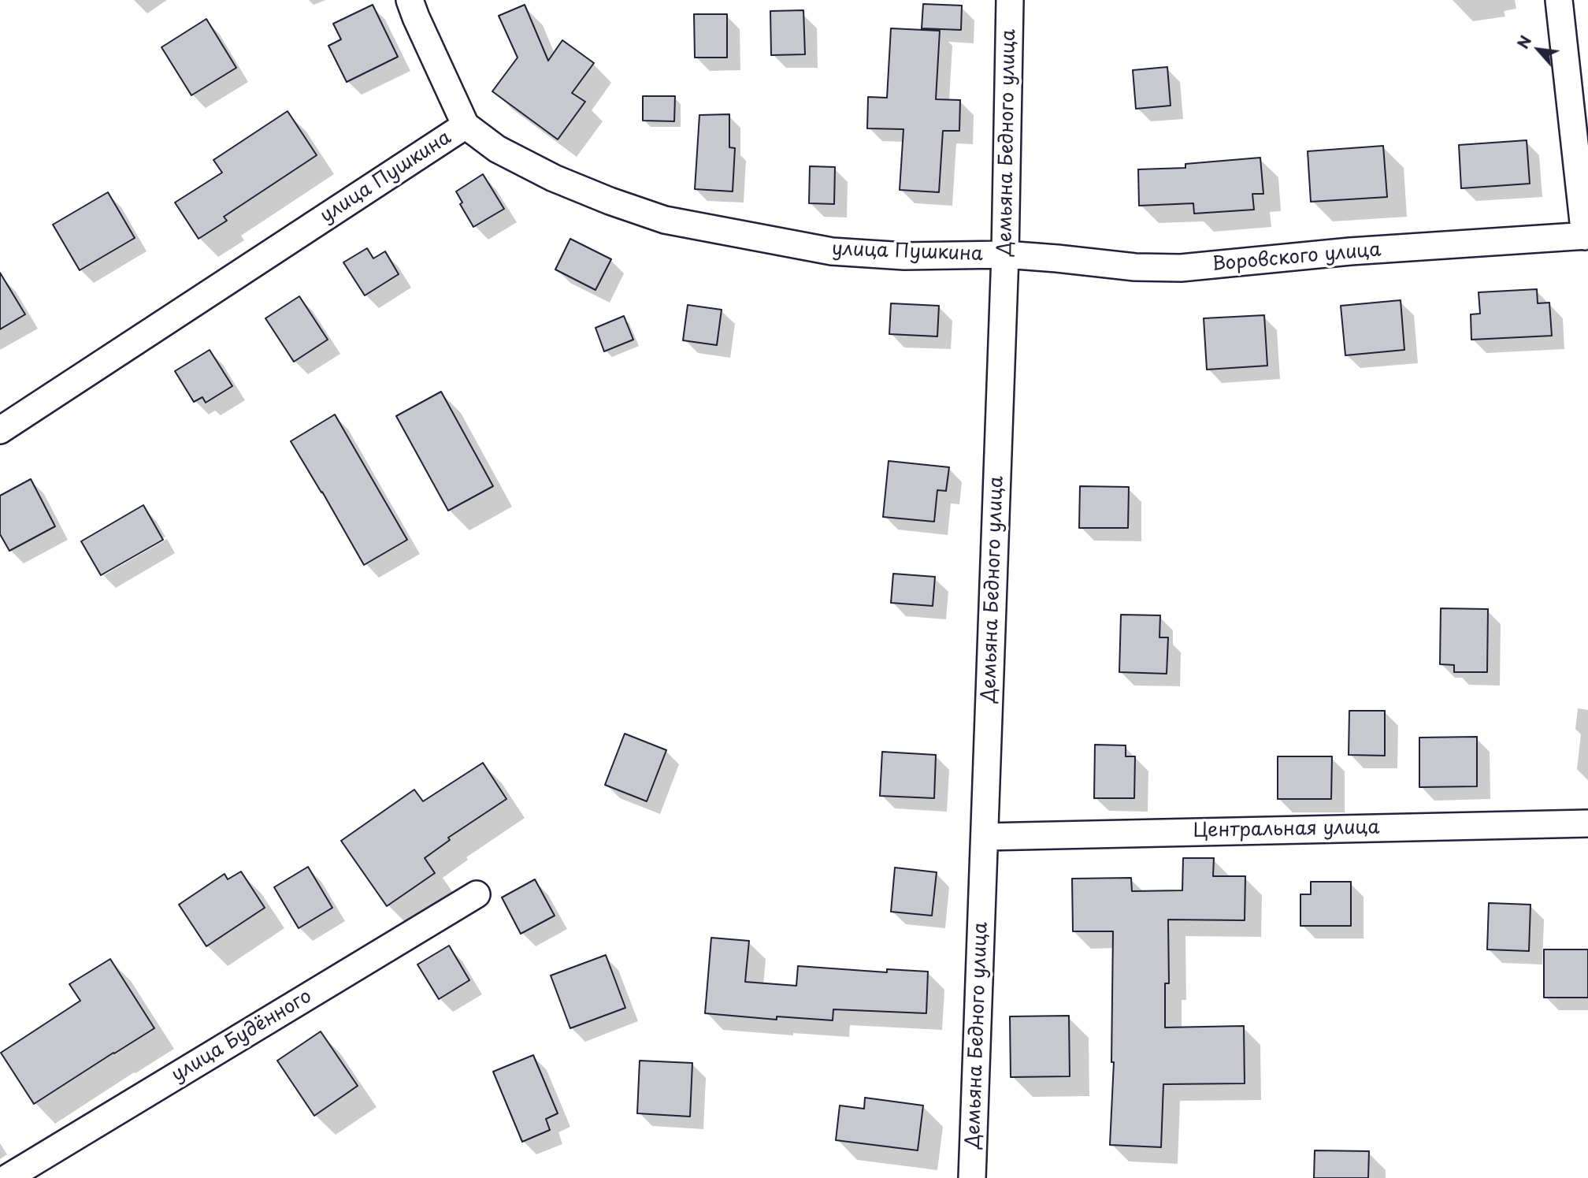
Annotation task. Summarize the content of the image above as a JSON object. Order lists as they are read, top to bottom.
{
  "streets": {
    "street": [
      "Демьяна Бедного улица",
      "улица Пушкина",
      "Воровского улица",
      "Центральная улица",
      "улица Будённого"
    ]
  },
  "crossings": [
    ["Демьяна Бедного улица", "улица Пушкина"],
    ["Демьяна Бедного улица", "Воровского улица"],
    ["Демьяна Бедного улица", "Центральная улица"],
    ["улица Пушкина", "Воровского улица"]
  ],
  "north": "top left"
}
